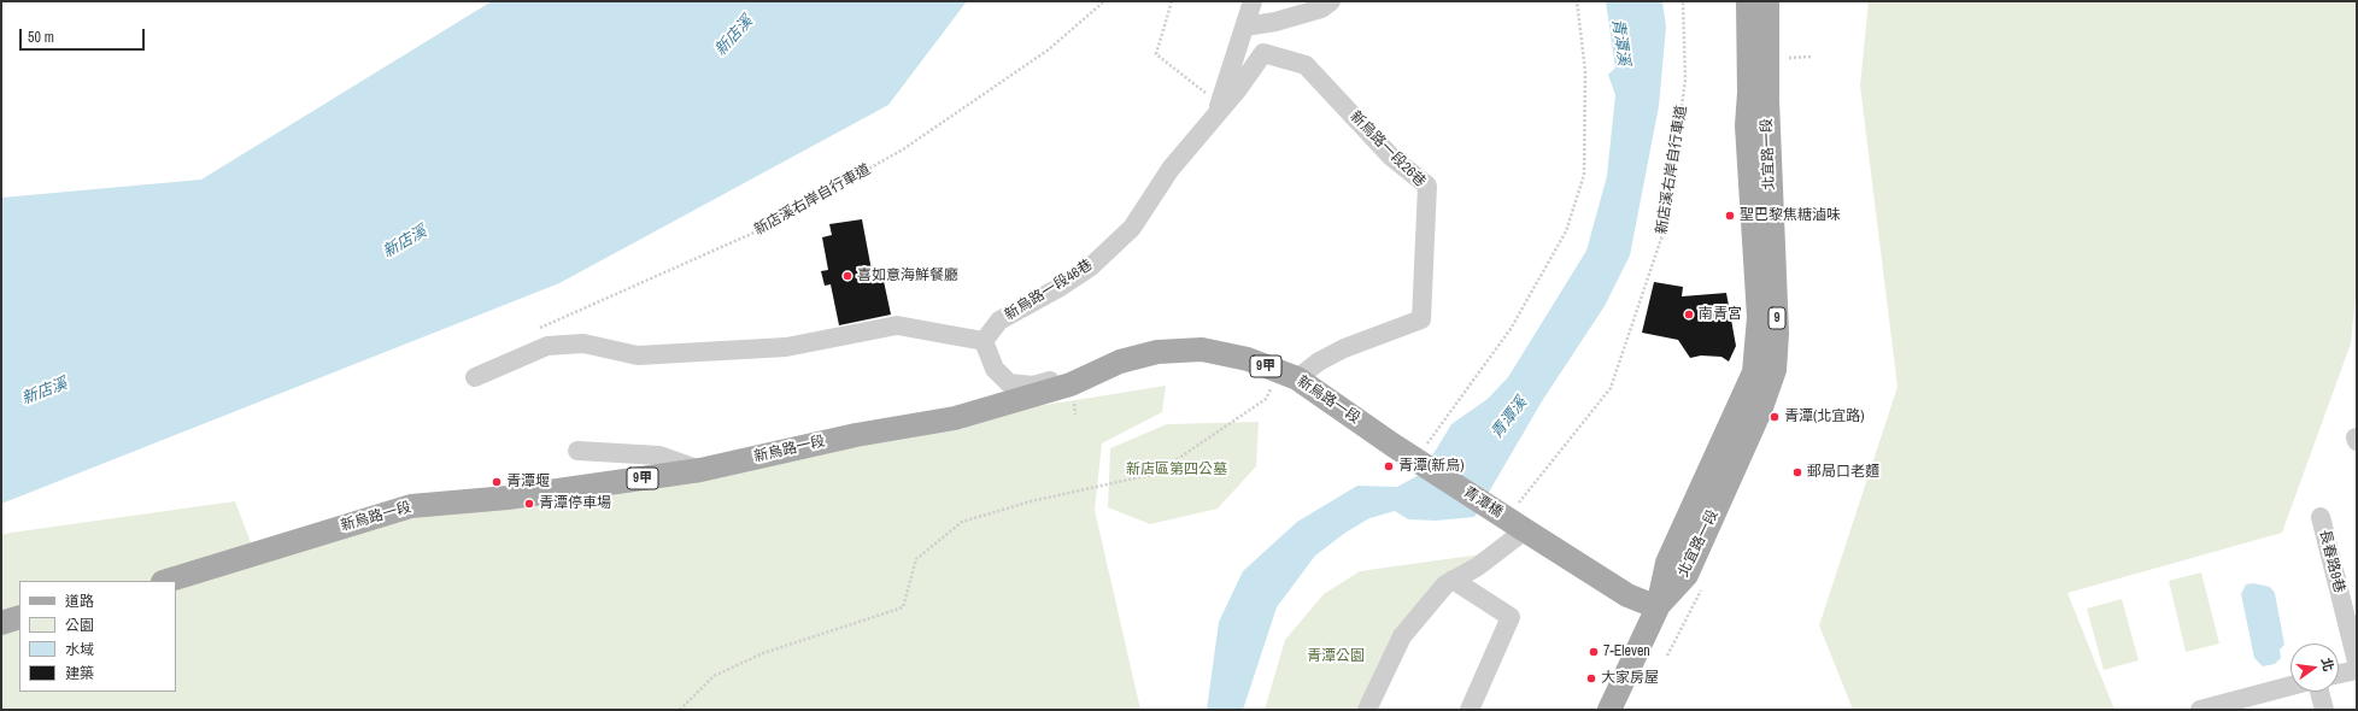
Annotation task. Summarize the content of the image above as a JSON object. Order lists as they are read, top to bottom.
{
  "streets": {
    "main road": [
      "北宜路一段",
      "9",
      "9甲",
      "新烏路一段",
      "青潭橋"
    ],
    "street": ["新烏路一段26巷", "新烏路一段46巷", "長春路9巷"],
    "path": ["新店溪右岸自行車道"]
  },
  "crossings": [
    ["新烏路一段26巷", "新烏路一段46巷"],
    ["新烏路一段26巷", "新烏路一段"],
    ["北宜路一段", "9"],
    ["北宜路一段", "9甲"],
    ["新店溪右岸自行車道", "9甲"],
    ["新店溪右岸自行車道", "青潭橋"],
    ["9", "9甲"],
    ["9甲", "青潭橋"],
    ["新烏路一段", "青潭橋"]
  ],
  "water": ["新店溪", "青潭溪"],
  "parks": ["新店區第四公墓", "青潭公園"],
  "places": [
    "聖巴黎焦糖滷味",
    "喜如意海鮮餐廳",
    "南青宮",
    "青潭(北宜路)",
    "青潭(新烏)",
    "郵局口老麵",
    "青潭堰",
    "青潭停車場",
    "7-Eleven",
    "大家房屋"
  ],
  "legend": [
    "道路",
    "公園",
    "水域",
    "建築"
  ],
  "scale_bar": "50 m",
  "north": "right"
}
